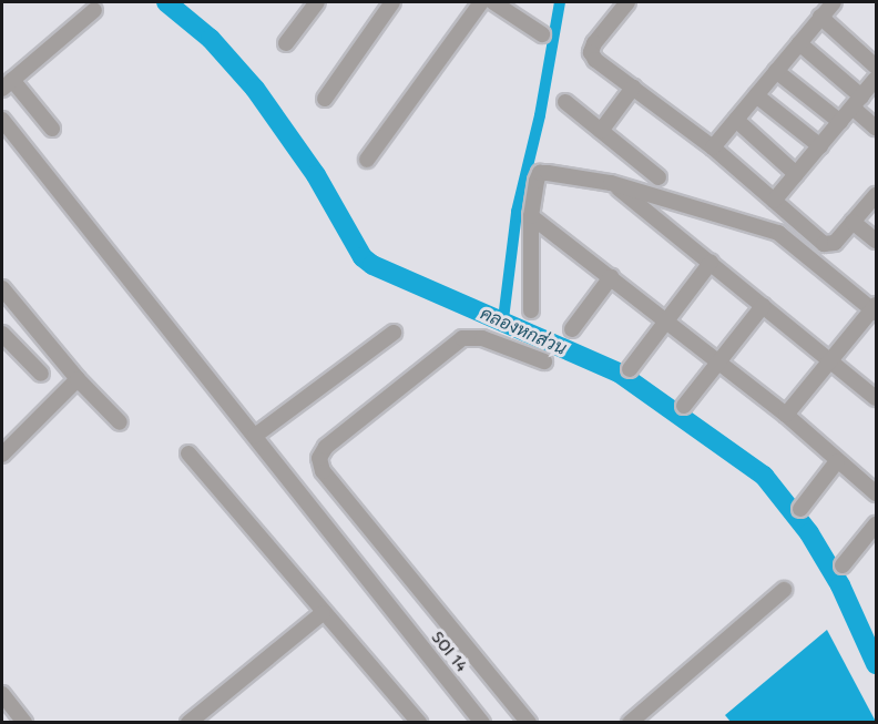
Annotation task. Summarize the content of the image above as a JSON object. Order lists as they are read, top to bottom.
{
  "streets": {
    "street": ["SOI 14"]
  },
  "water": ["คลองหกส่วน"]
}
